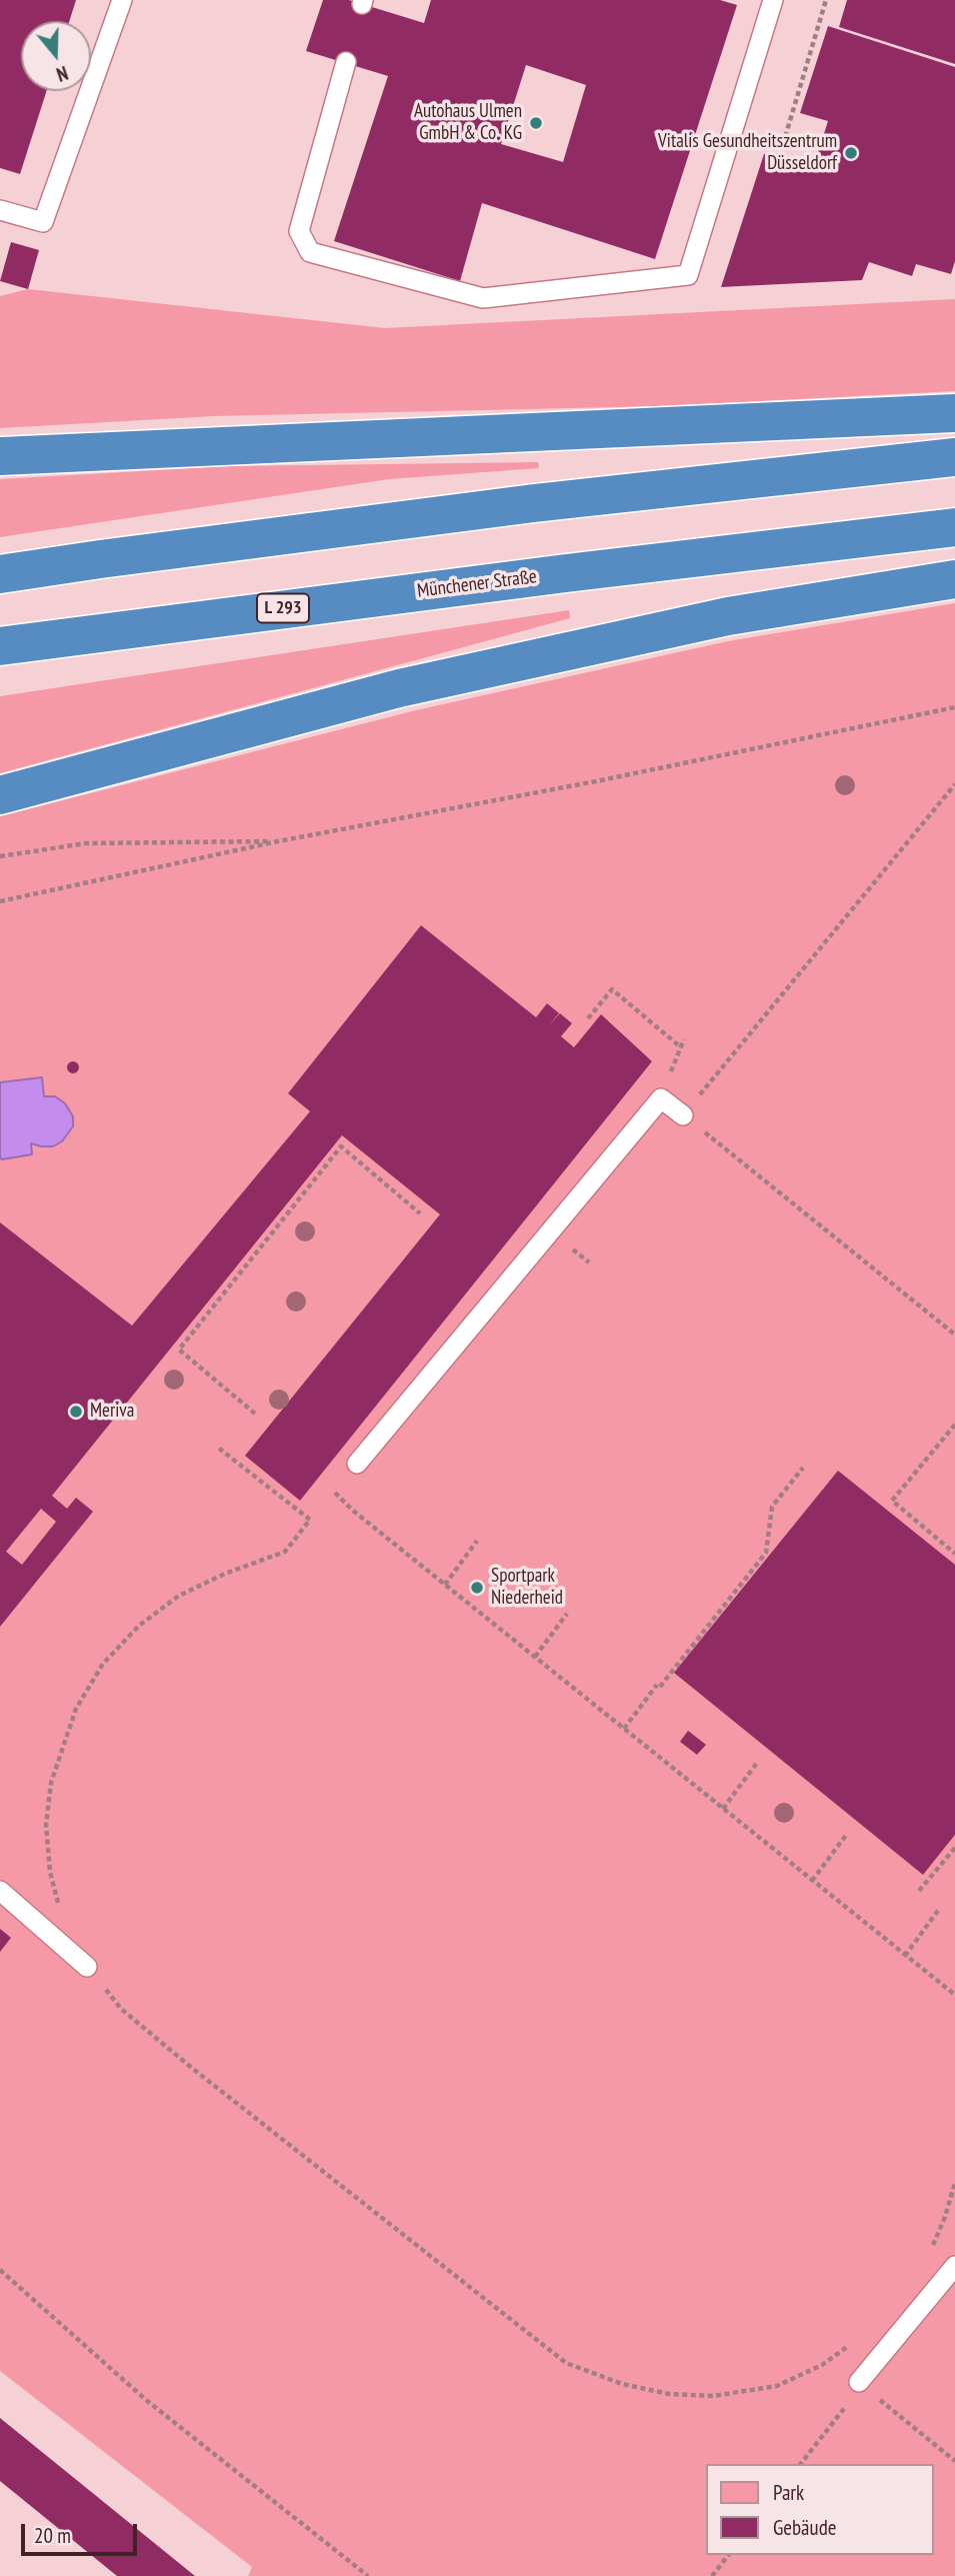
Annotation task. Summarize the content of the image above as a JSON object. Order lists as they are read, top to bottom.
{
  "streets": {
    "highway": ["Münchener Straße", "L 293"]
  },
  "places": [
    "Autohaus Ulmen GmbH & Co. KG",
    "Vitalis Gesundheitszentrum Düsseldorf",
    "Meriva",
    "Sportpark Niederheid"
  ],
  "legend": ["Park", "Gebäude"],
  "scale_bar": "20 m",
  "north": "bottom"
}
